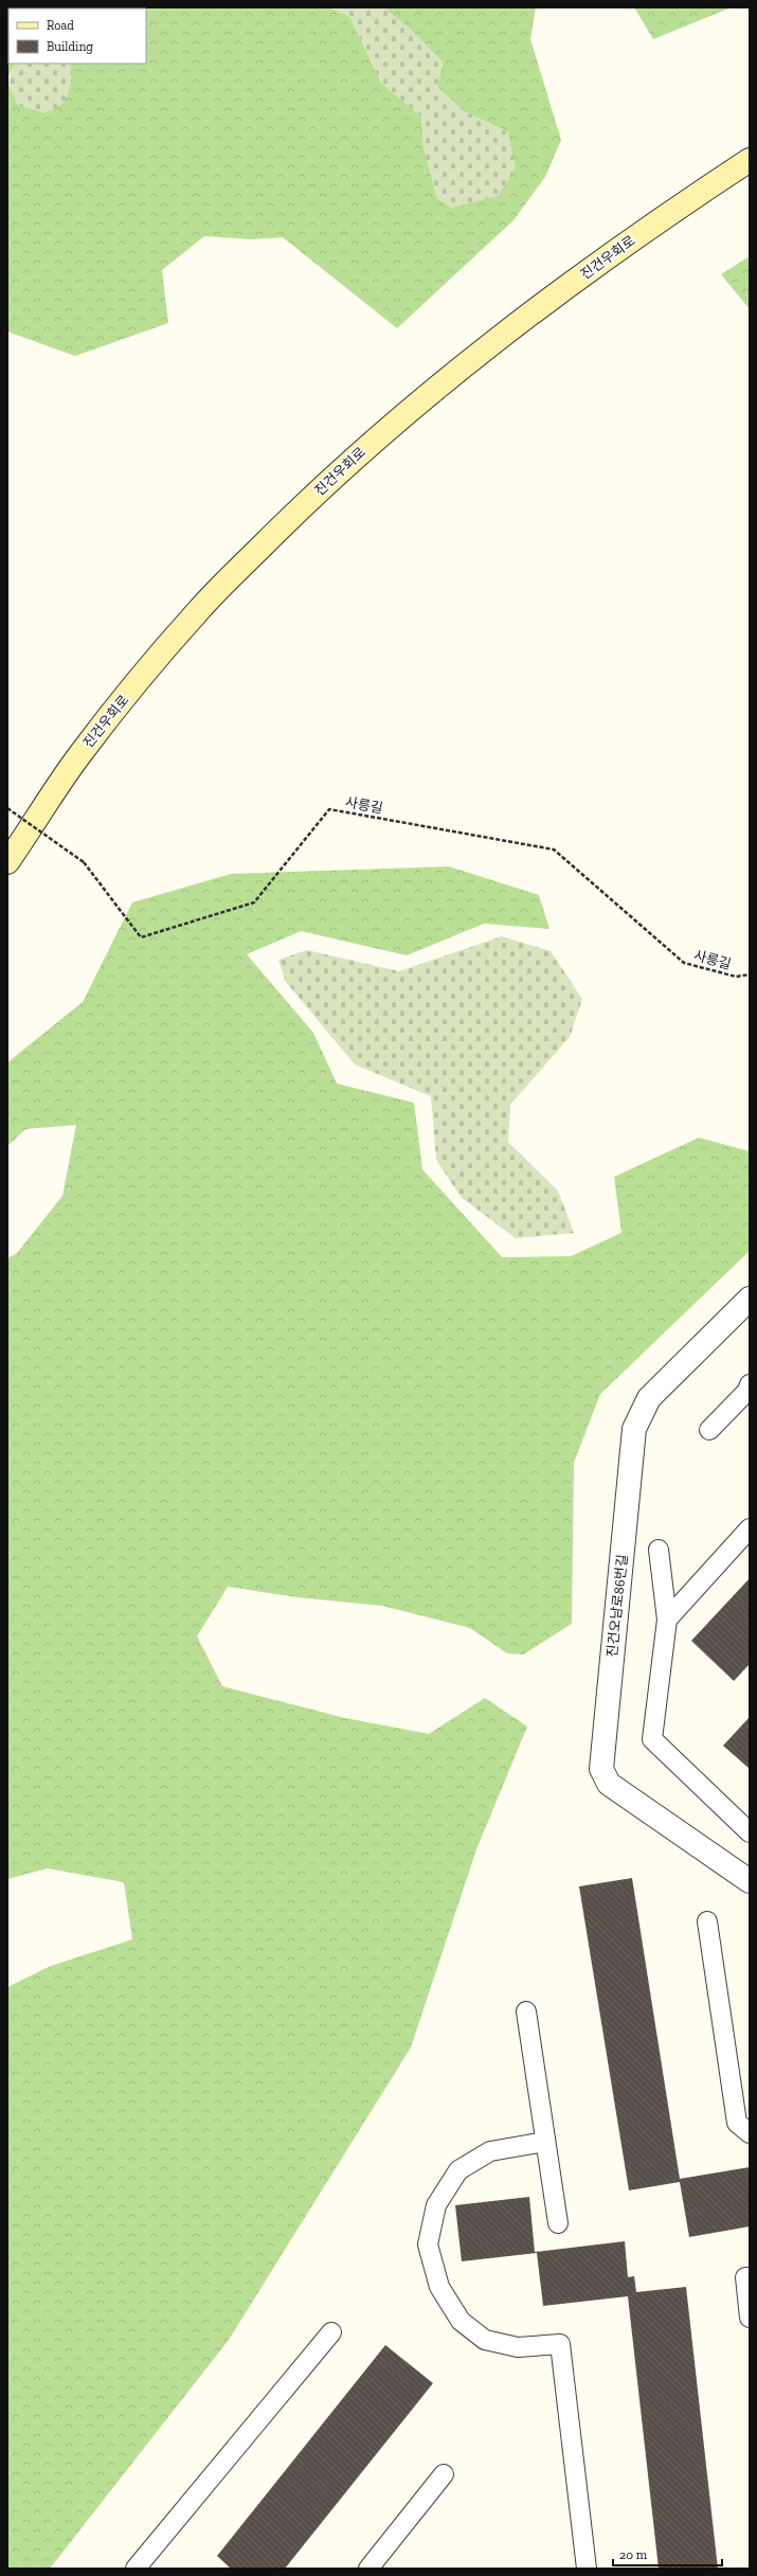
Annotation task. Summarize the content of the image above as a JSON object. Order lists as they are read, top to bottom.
{
  "streets": {
    "main road": ["진건우회로"],
    "street": ["진건오남로86번길"],
    "path": ["사릉길"]
  },
  "legend": ["Road", "Building"],
  "scale_bar": "20 m"
}
